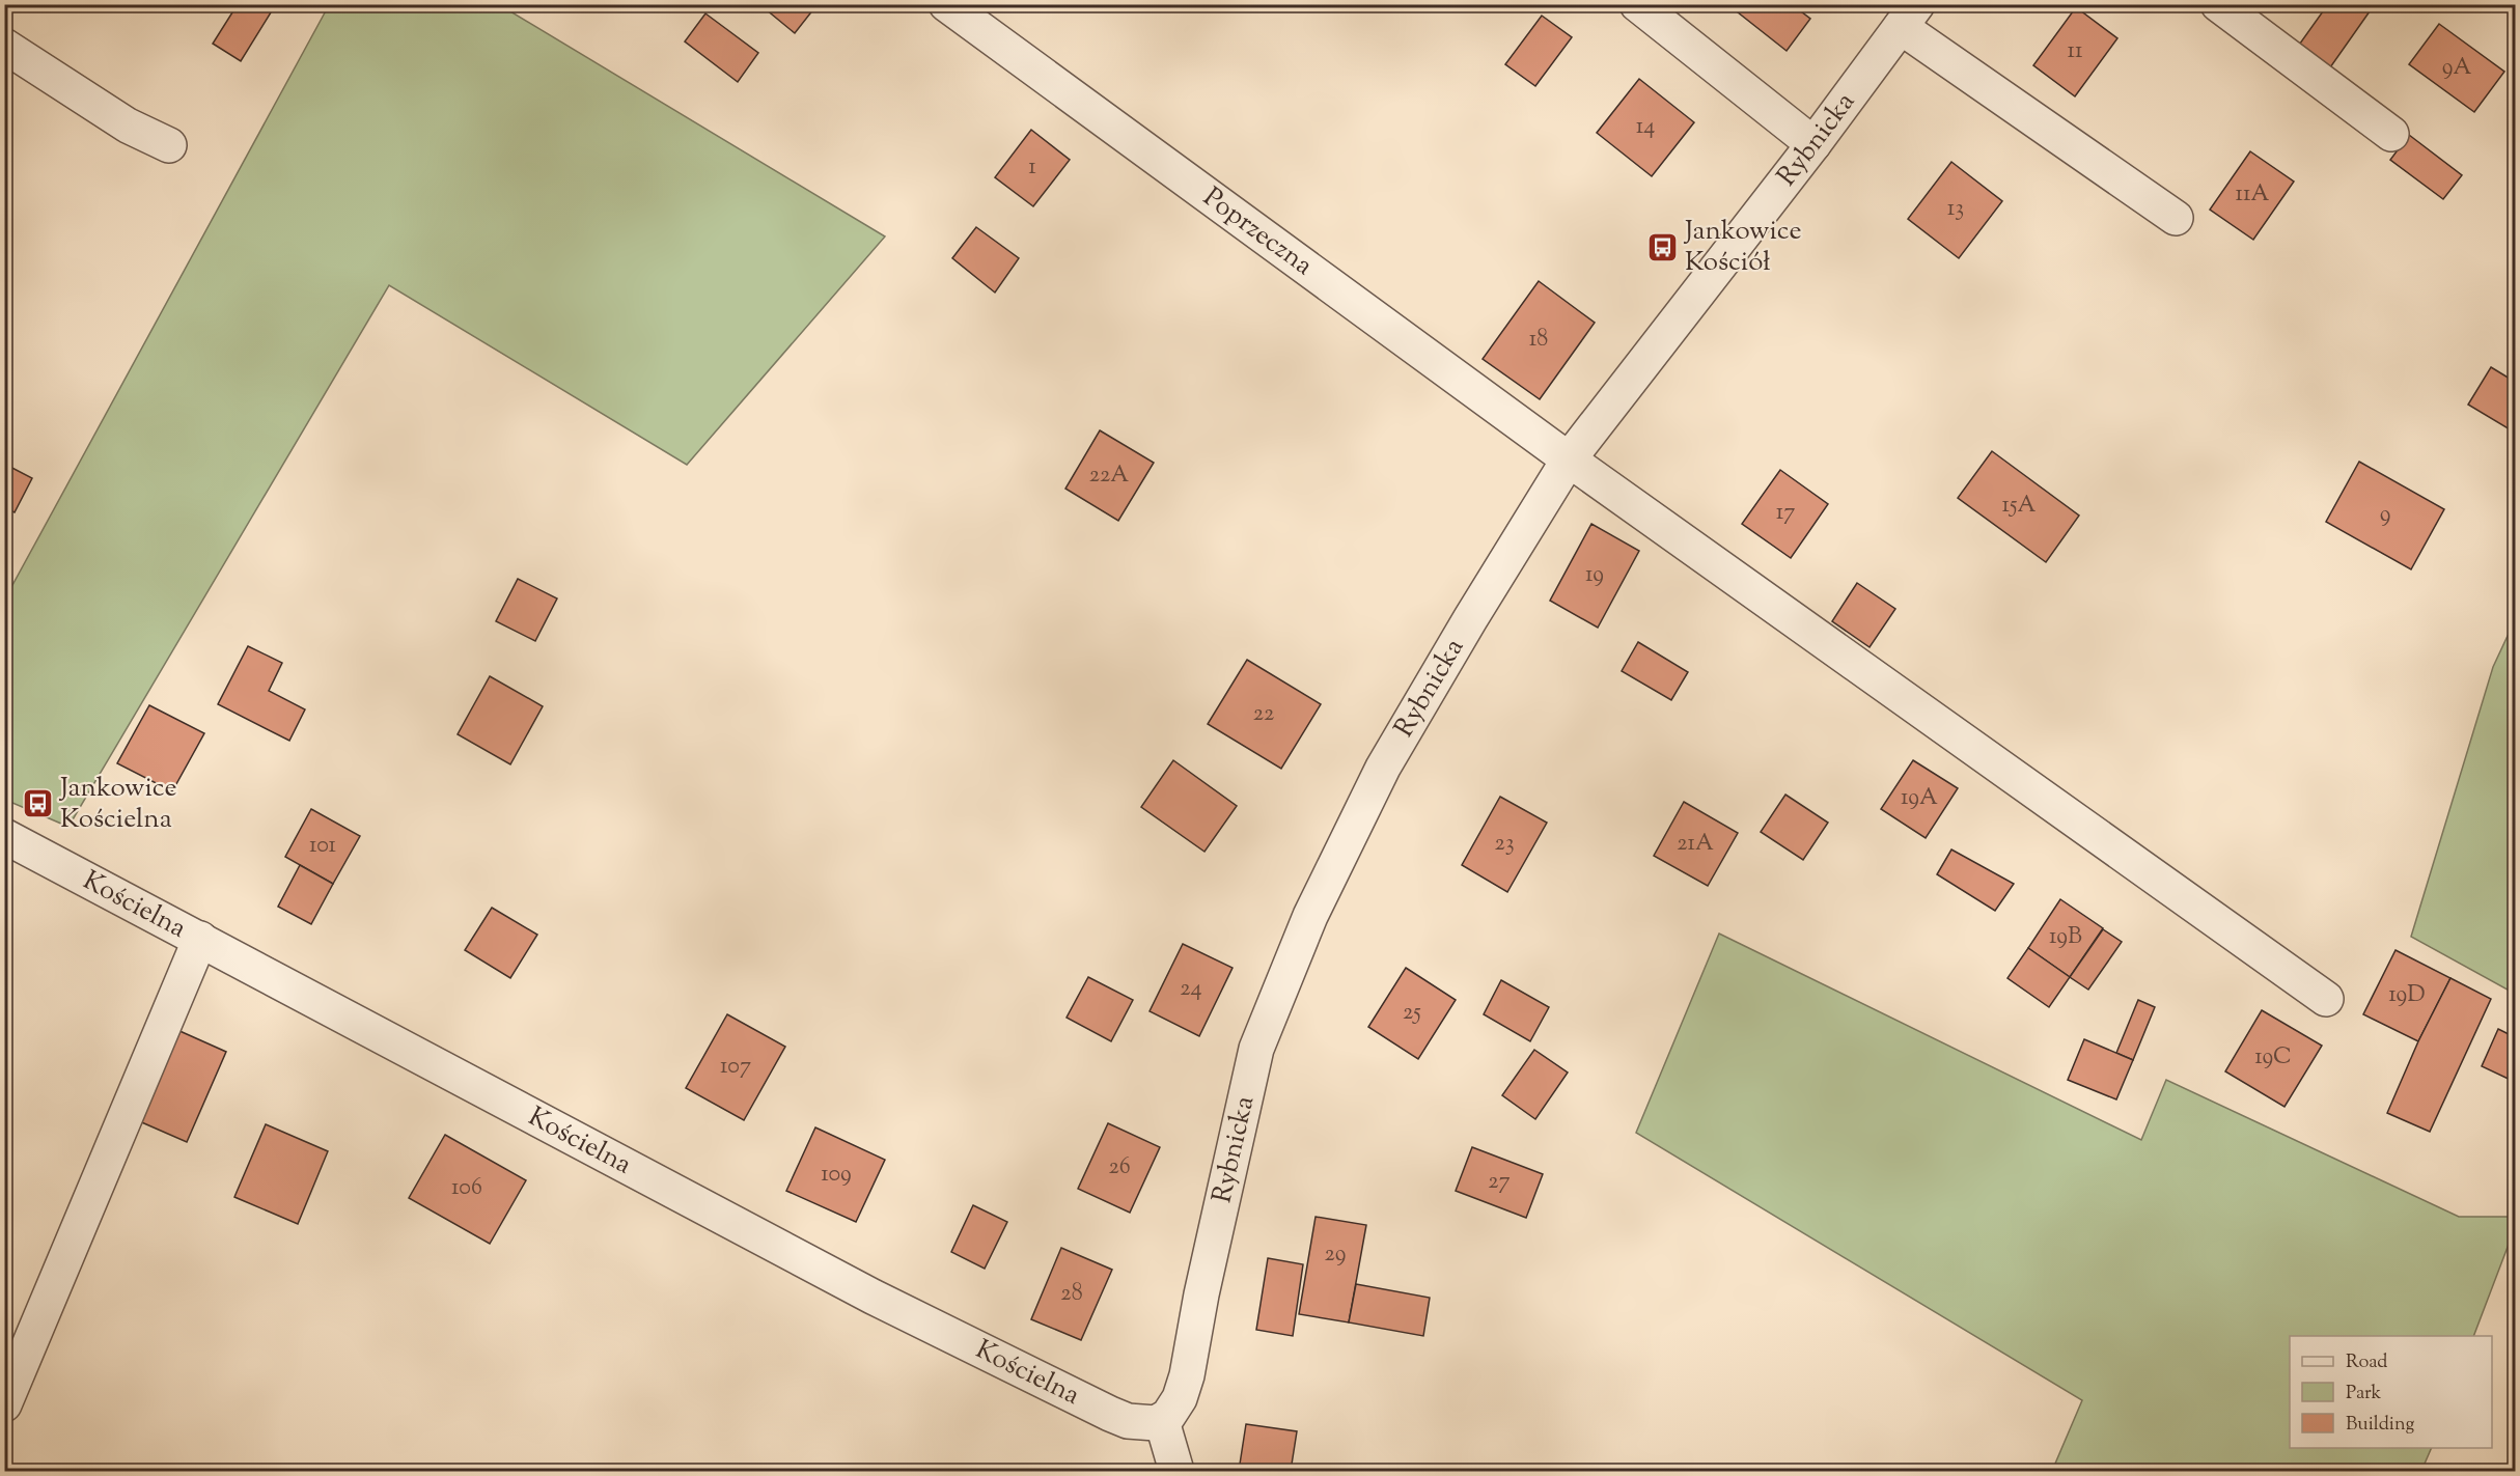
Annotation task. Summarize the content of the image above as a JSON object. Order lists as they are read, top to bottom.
{
  "streets": {
    "street": ["Rybnicka", "Poprzeczna", "Kościelna"]
  },
  "crossings": [
    ["Rybnicka", "Poprzeczna"],
    ["Rybnicka", "Kościelna"]
  ],
  "places": {
    "bus stop": ["Jankowice Kościół", "Jankowice Kościelna"]
  },
  "house_numbers": [
    "11",
    "9A",
    "14",
    "1",
    "11A",
    "13",
    "18",
    "22A",
    "15A",
    "17",
    "9",
    "19",
    "22",
    "19A",
    "23",
    "21A",
    "101",
    "19B",
    "24",
    "19D",
    "25",
    "19C",
    "107",
    "26",
    "109",
    "27",
    "106",
    "29",
    "28"
  ],
  "legend": ["Road", "Park", "Building"]
}
